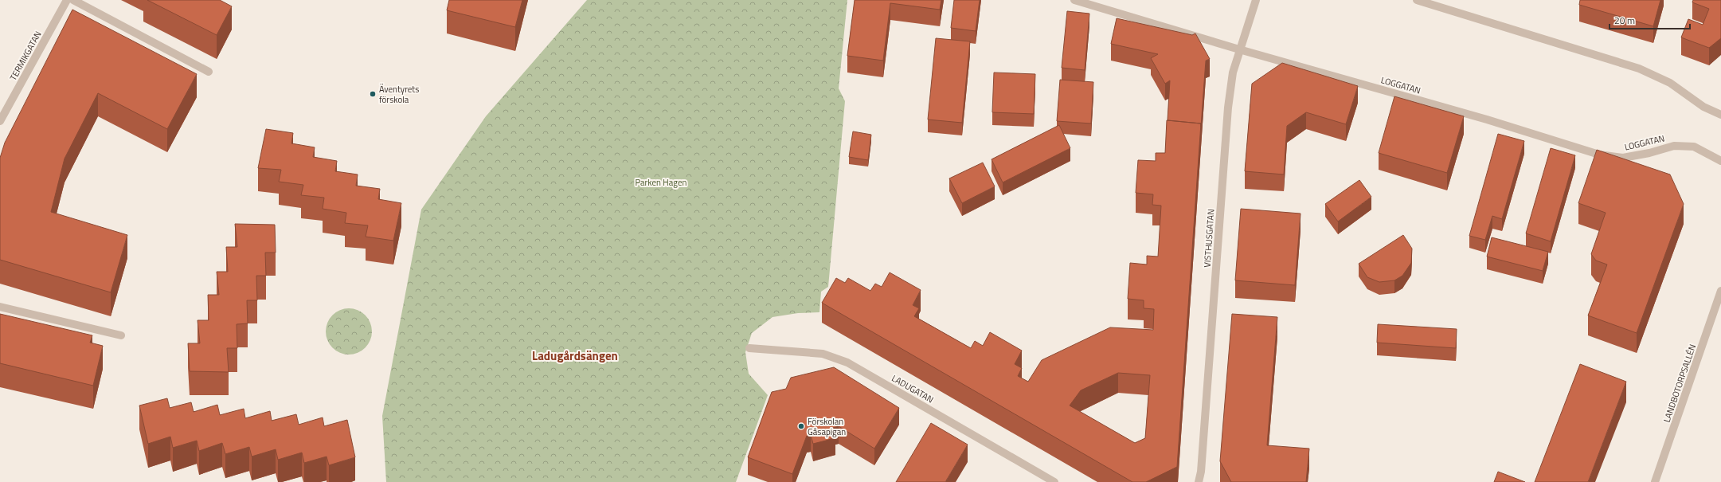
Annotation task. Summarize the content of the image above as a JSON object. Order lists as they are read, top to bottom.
{
  "streets": {
    "street": [
      "TERMIKGATAN",
      "LOGGATAN",
      "VISTHUSGATAN",
      "LANDBOTORPSALLÉN",
      "LADUGATAN"
    ]
  },
  "crossings": [
    ["LOGGATAN", "VISTHUSGATAN"]
  ],
  "districts": ["Ladugårdsängen"],
  "parks": ["Parken Hagen"],
  "places": ["Äventyrets förskola", "Förskolan Gåsapigan"],
  "scale_bar": "20 m"
}
